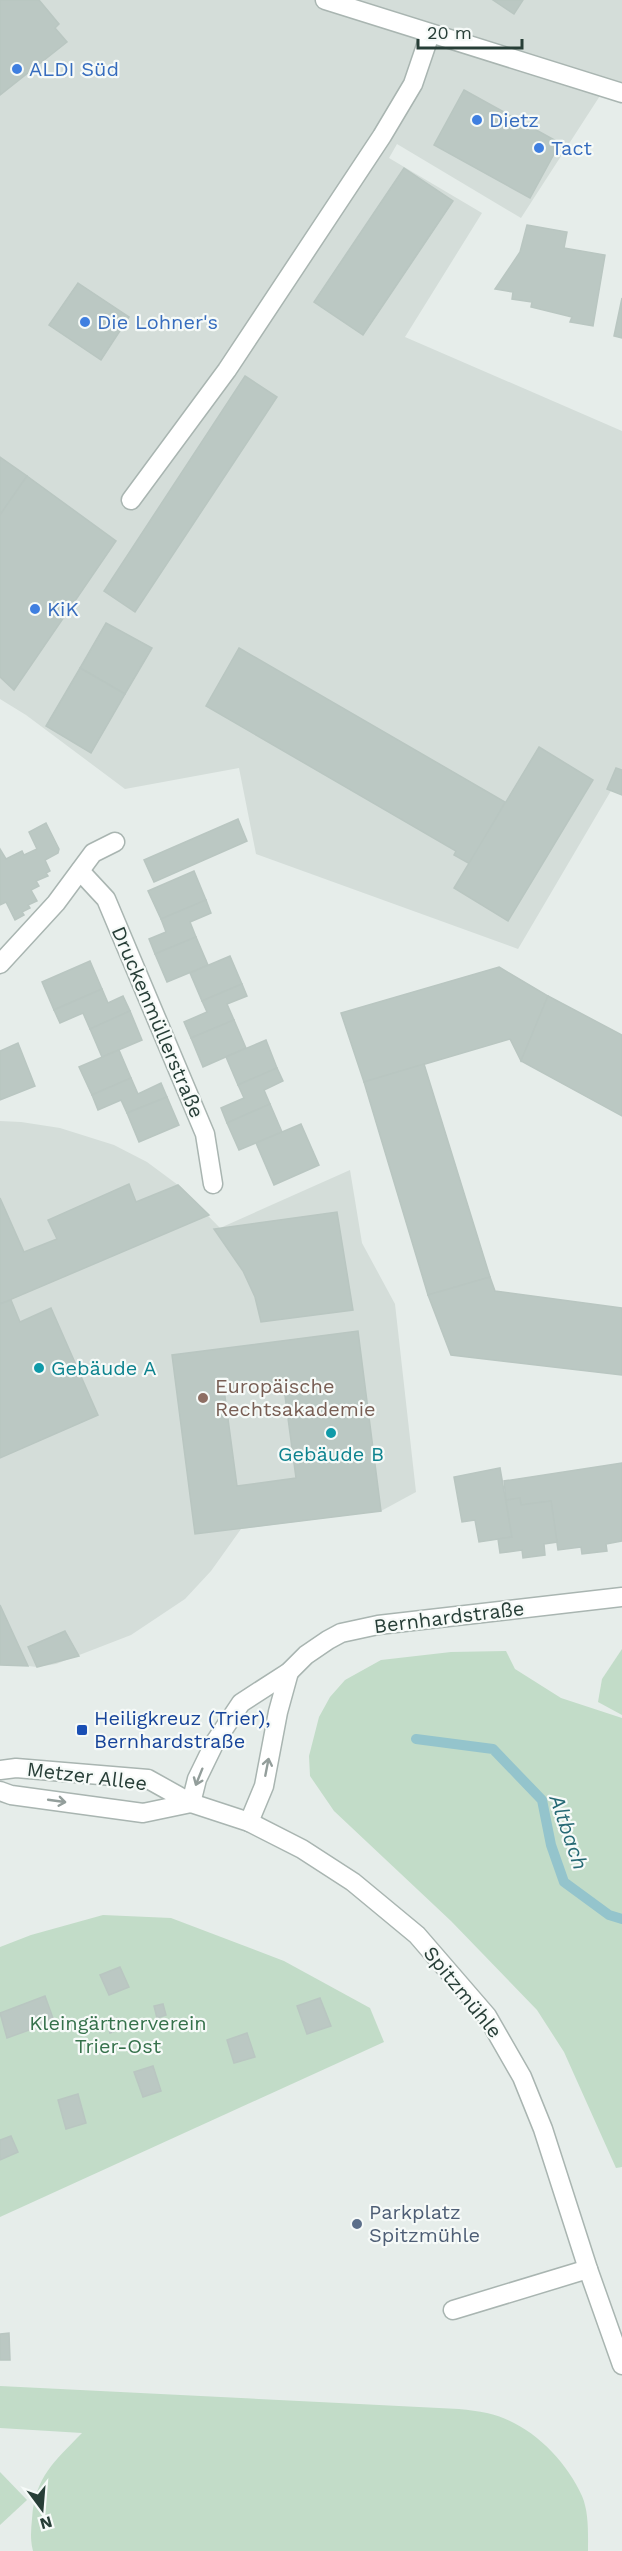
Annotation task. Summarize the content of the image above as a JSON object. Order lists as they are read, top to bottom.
{
  "streets": {
    "street": [
      "Druckenmüllerstraße",
      "Bernhardstraße",
      "Metzer Allee",
      "Spitzmühle"
    ]
  },
  "crossings": [
    ["Bernhardstraße", "Metzer Allee"],
    ["Bernhardstraße", "Spitzmühle"],
    ["Metzer Allee", "Spitzmühle"]
  ],
  "water": ["Altbach"],
  "parks": ["Kleingärtnerverein Trier-Ost"],
  "places": {
    "other": [
      "ALDI Süd",
      "Dietz",
      "Tact",
      "Die Lohner's",
      "KiK",
      "Gebäude A",
      "Europäische Rechtsakademie",
      "Gebäude B",
      "Parkplatz Spitzmühle"
    ],
    "transit": ["Heiligkreuz (Trier), Bernhardstraße"]
  },
  "scale_bar": "20 m",
  "north": "bottom"
}
